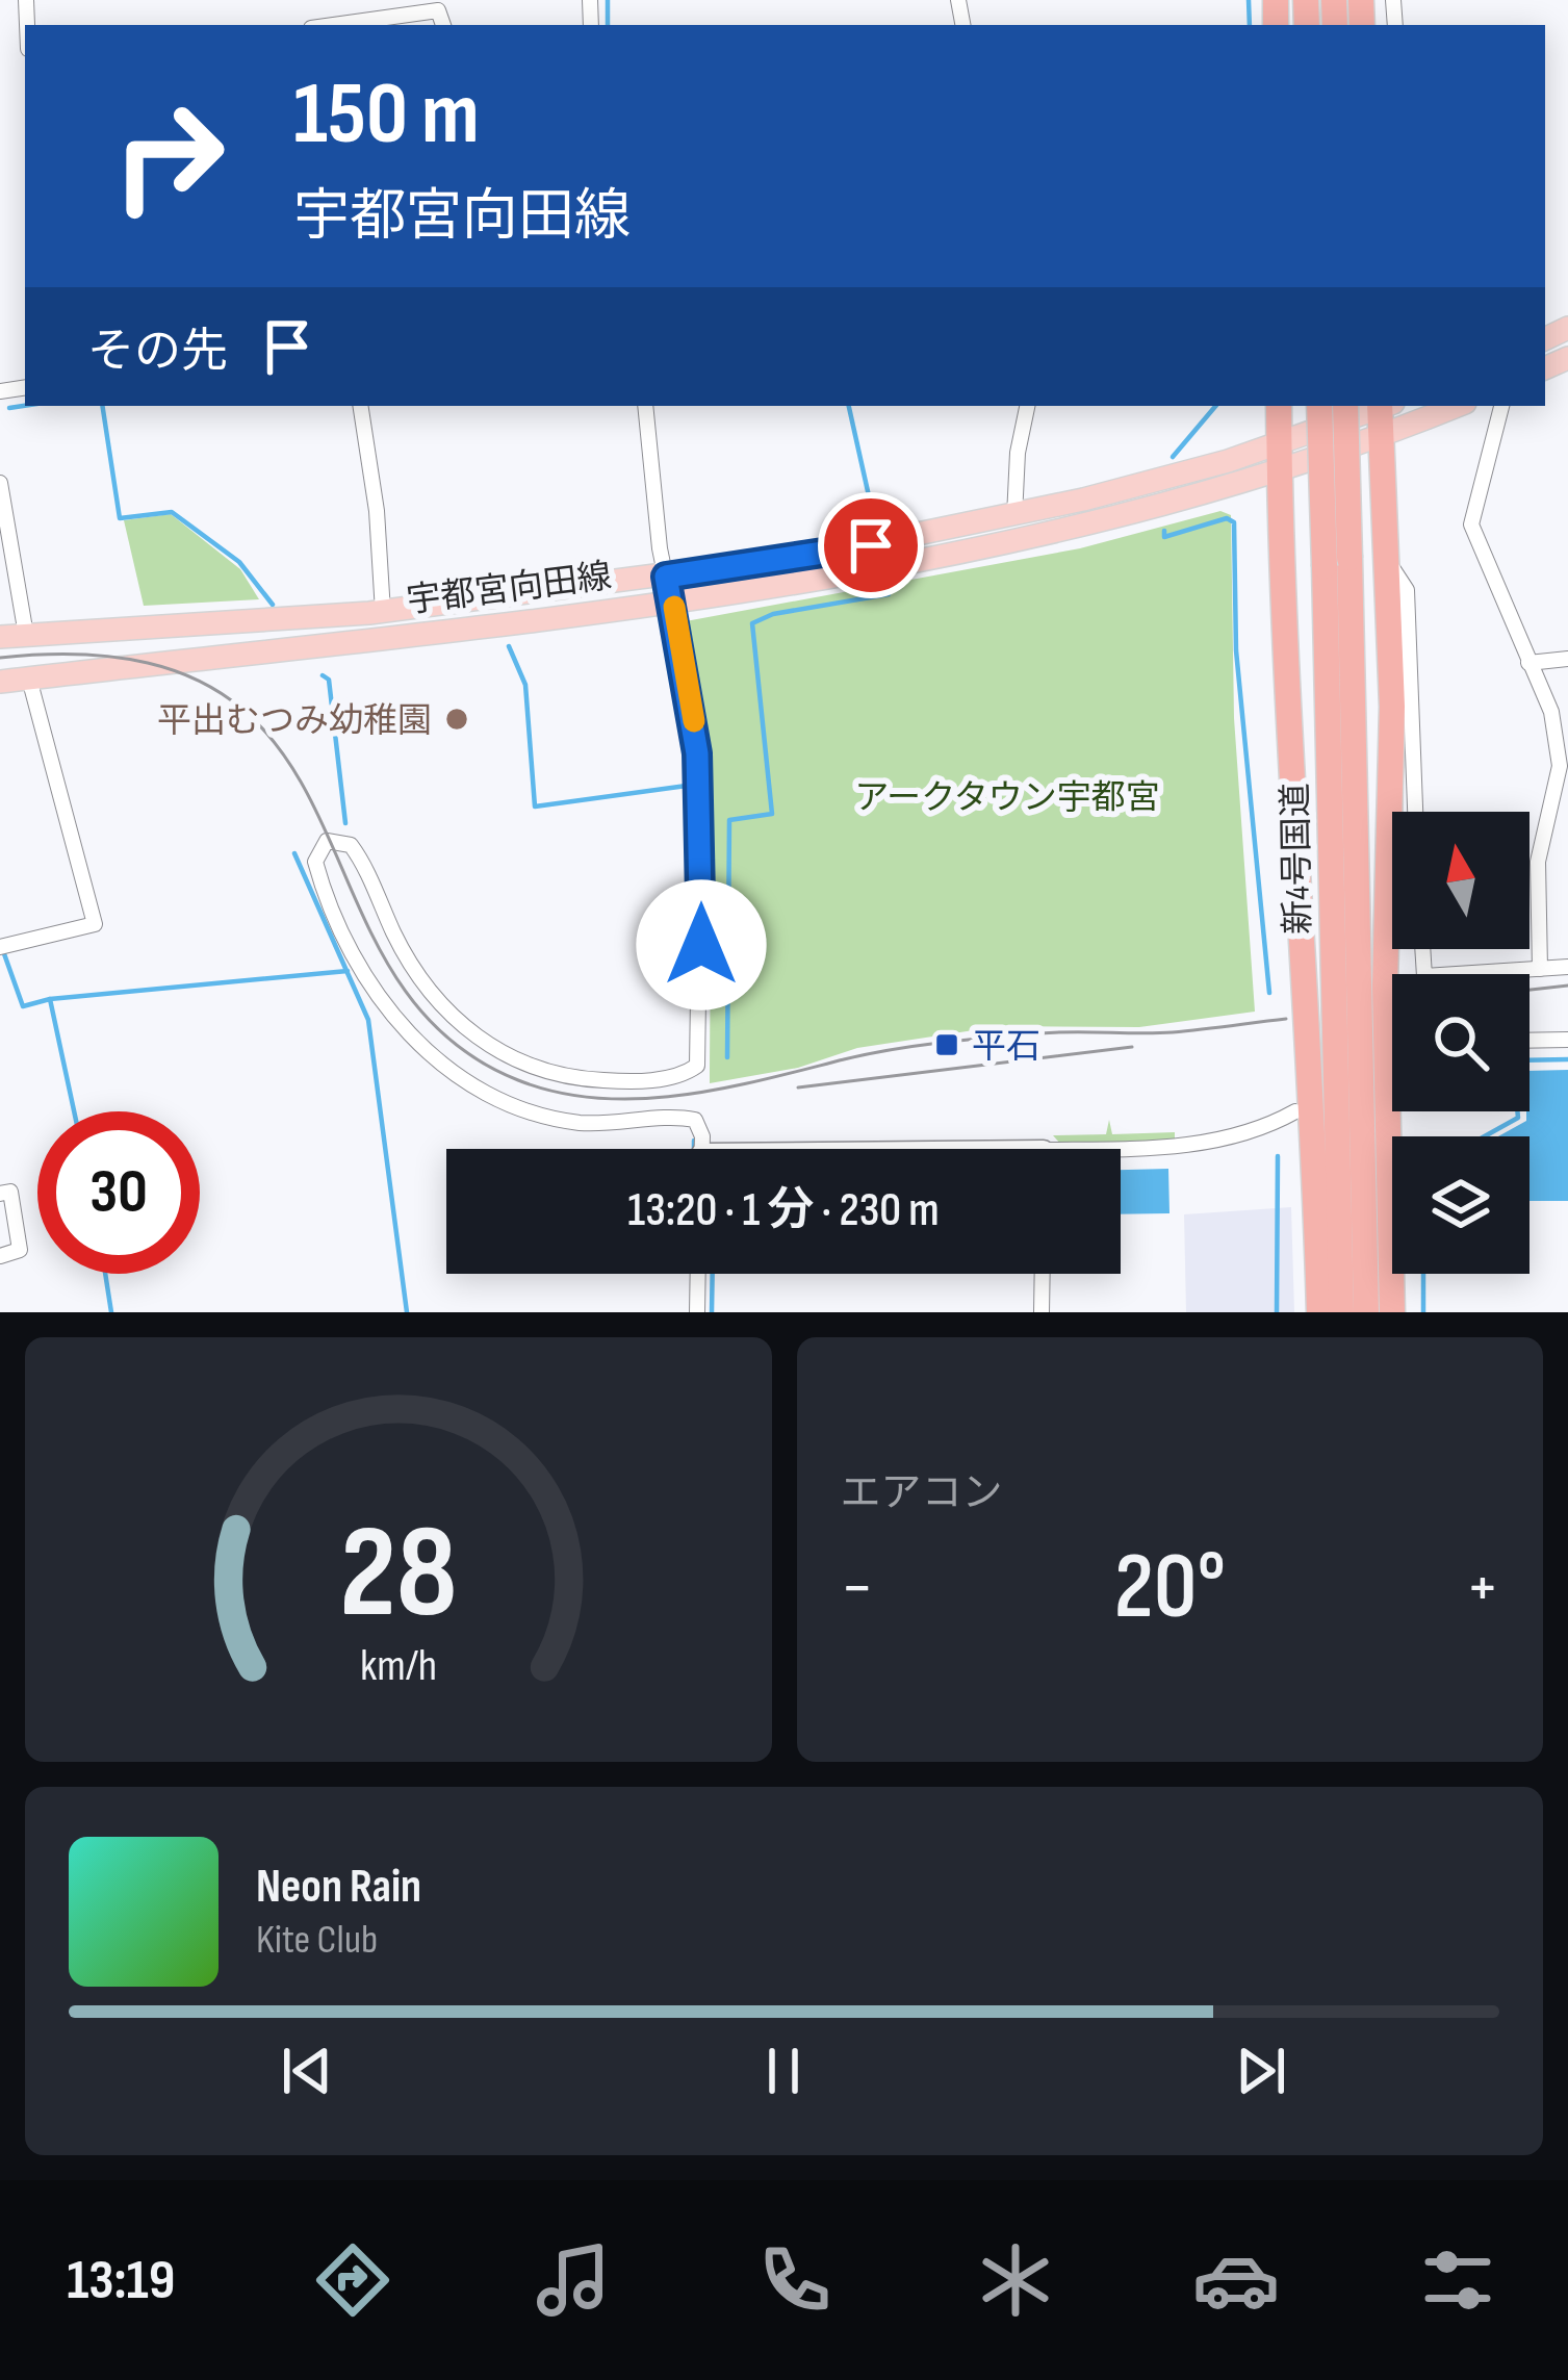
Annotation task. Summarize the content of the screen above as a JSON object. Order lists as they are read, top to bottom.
{
  "streets": {
    "highway": ["新4号国道"],
    "main road": ["宇都宮向田線"]
  },
  "parks": ["アークタウン宇都宮"],
  "places": {
    "other": ["平出むつみ幼稚園"],
    "transit": ["平石"]
  },
  "north": "top",
  "page": {
    "turn": ["150 m", "宇都宮向田線"],
    "then": "その先",
    "limit": "30",
    "trip": "13:20 · 1 分 · 230 m",
    "tile": "エアコン",
    "heat": ["−", "20°", "+"],
    "song": ["Neon Rain", "Kite Club"],
    "tabs": "13:19",
    "gauge": ["28", "km/h"]
  }
}
